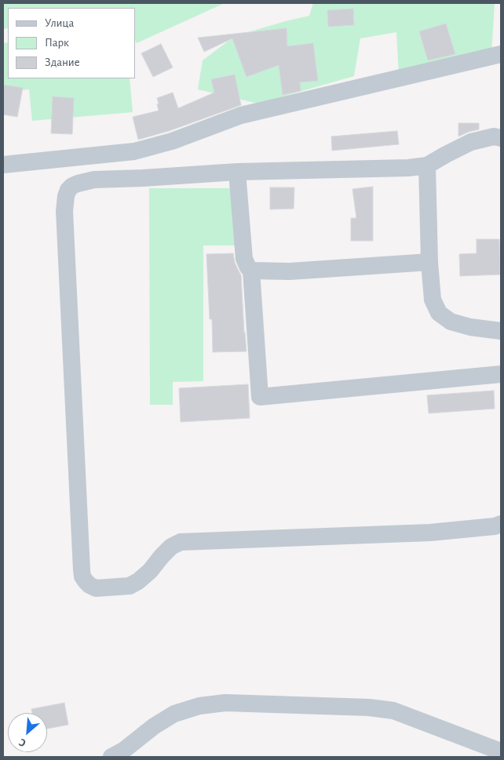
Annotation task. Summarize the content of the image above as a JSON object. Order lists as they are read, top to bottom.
{
  "legend": ["Улица", "Парк", "Здание"],
  "north": "bottom left"
}
